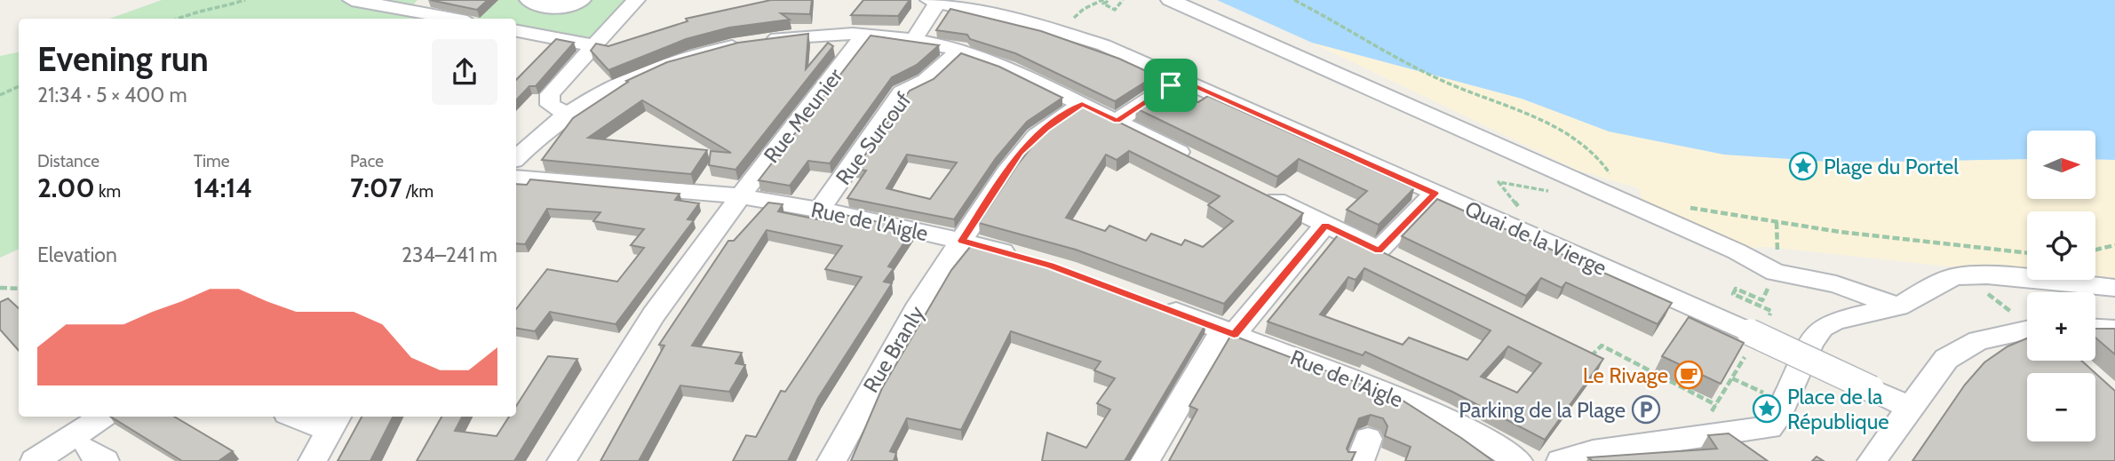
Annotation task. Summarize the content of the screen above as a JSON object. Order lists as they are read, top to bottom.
{
  "streets": {
    "street": [
      "Rue Meunier",
      "Rue Surcouf",
      "Rue de l'Aigle",
      "Quai de la Vierge",
      "Rue Branly"
    ]
  },
  "crossings": [
    ["Rue Meunier", "Rue de l'Aigle"],
    ["Rue Surcouf", "Rue de l'Aigle"],
    ["Rue de l'Aigle", "Rue Branly"]
  ],
  "places": {
    "place": ["Plage du Portel", "Place de la République"],
    "cafe": ["Le Rivage"],
    "parking": ["Parking de la Plage"]
  },
  "north": "right",
  "page": {
    "heading": ["Evening run", "21:34 · 5 × 400 m"],
    "stats": [
      ["Distance", "2.00 km"],
      ["Time", "14:14"],
      ["Pace", "7:07 /km"]
    ],
    "map_buttons": ["+", "−"],
    "chart": ["Elevation", "234–241 m"]
  }
}
